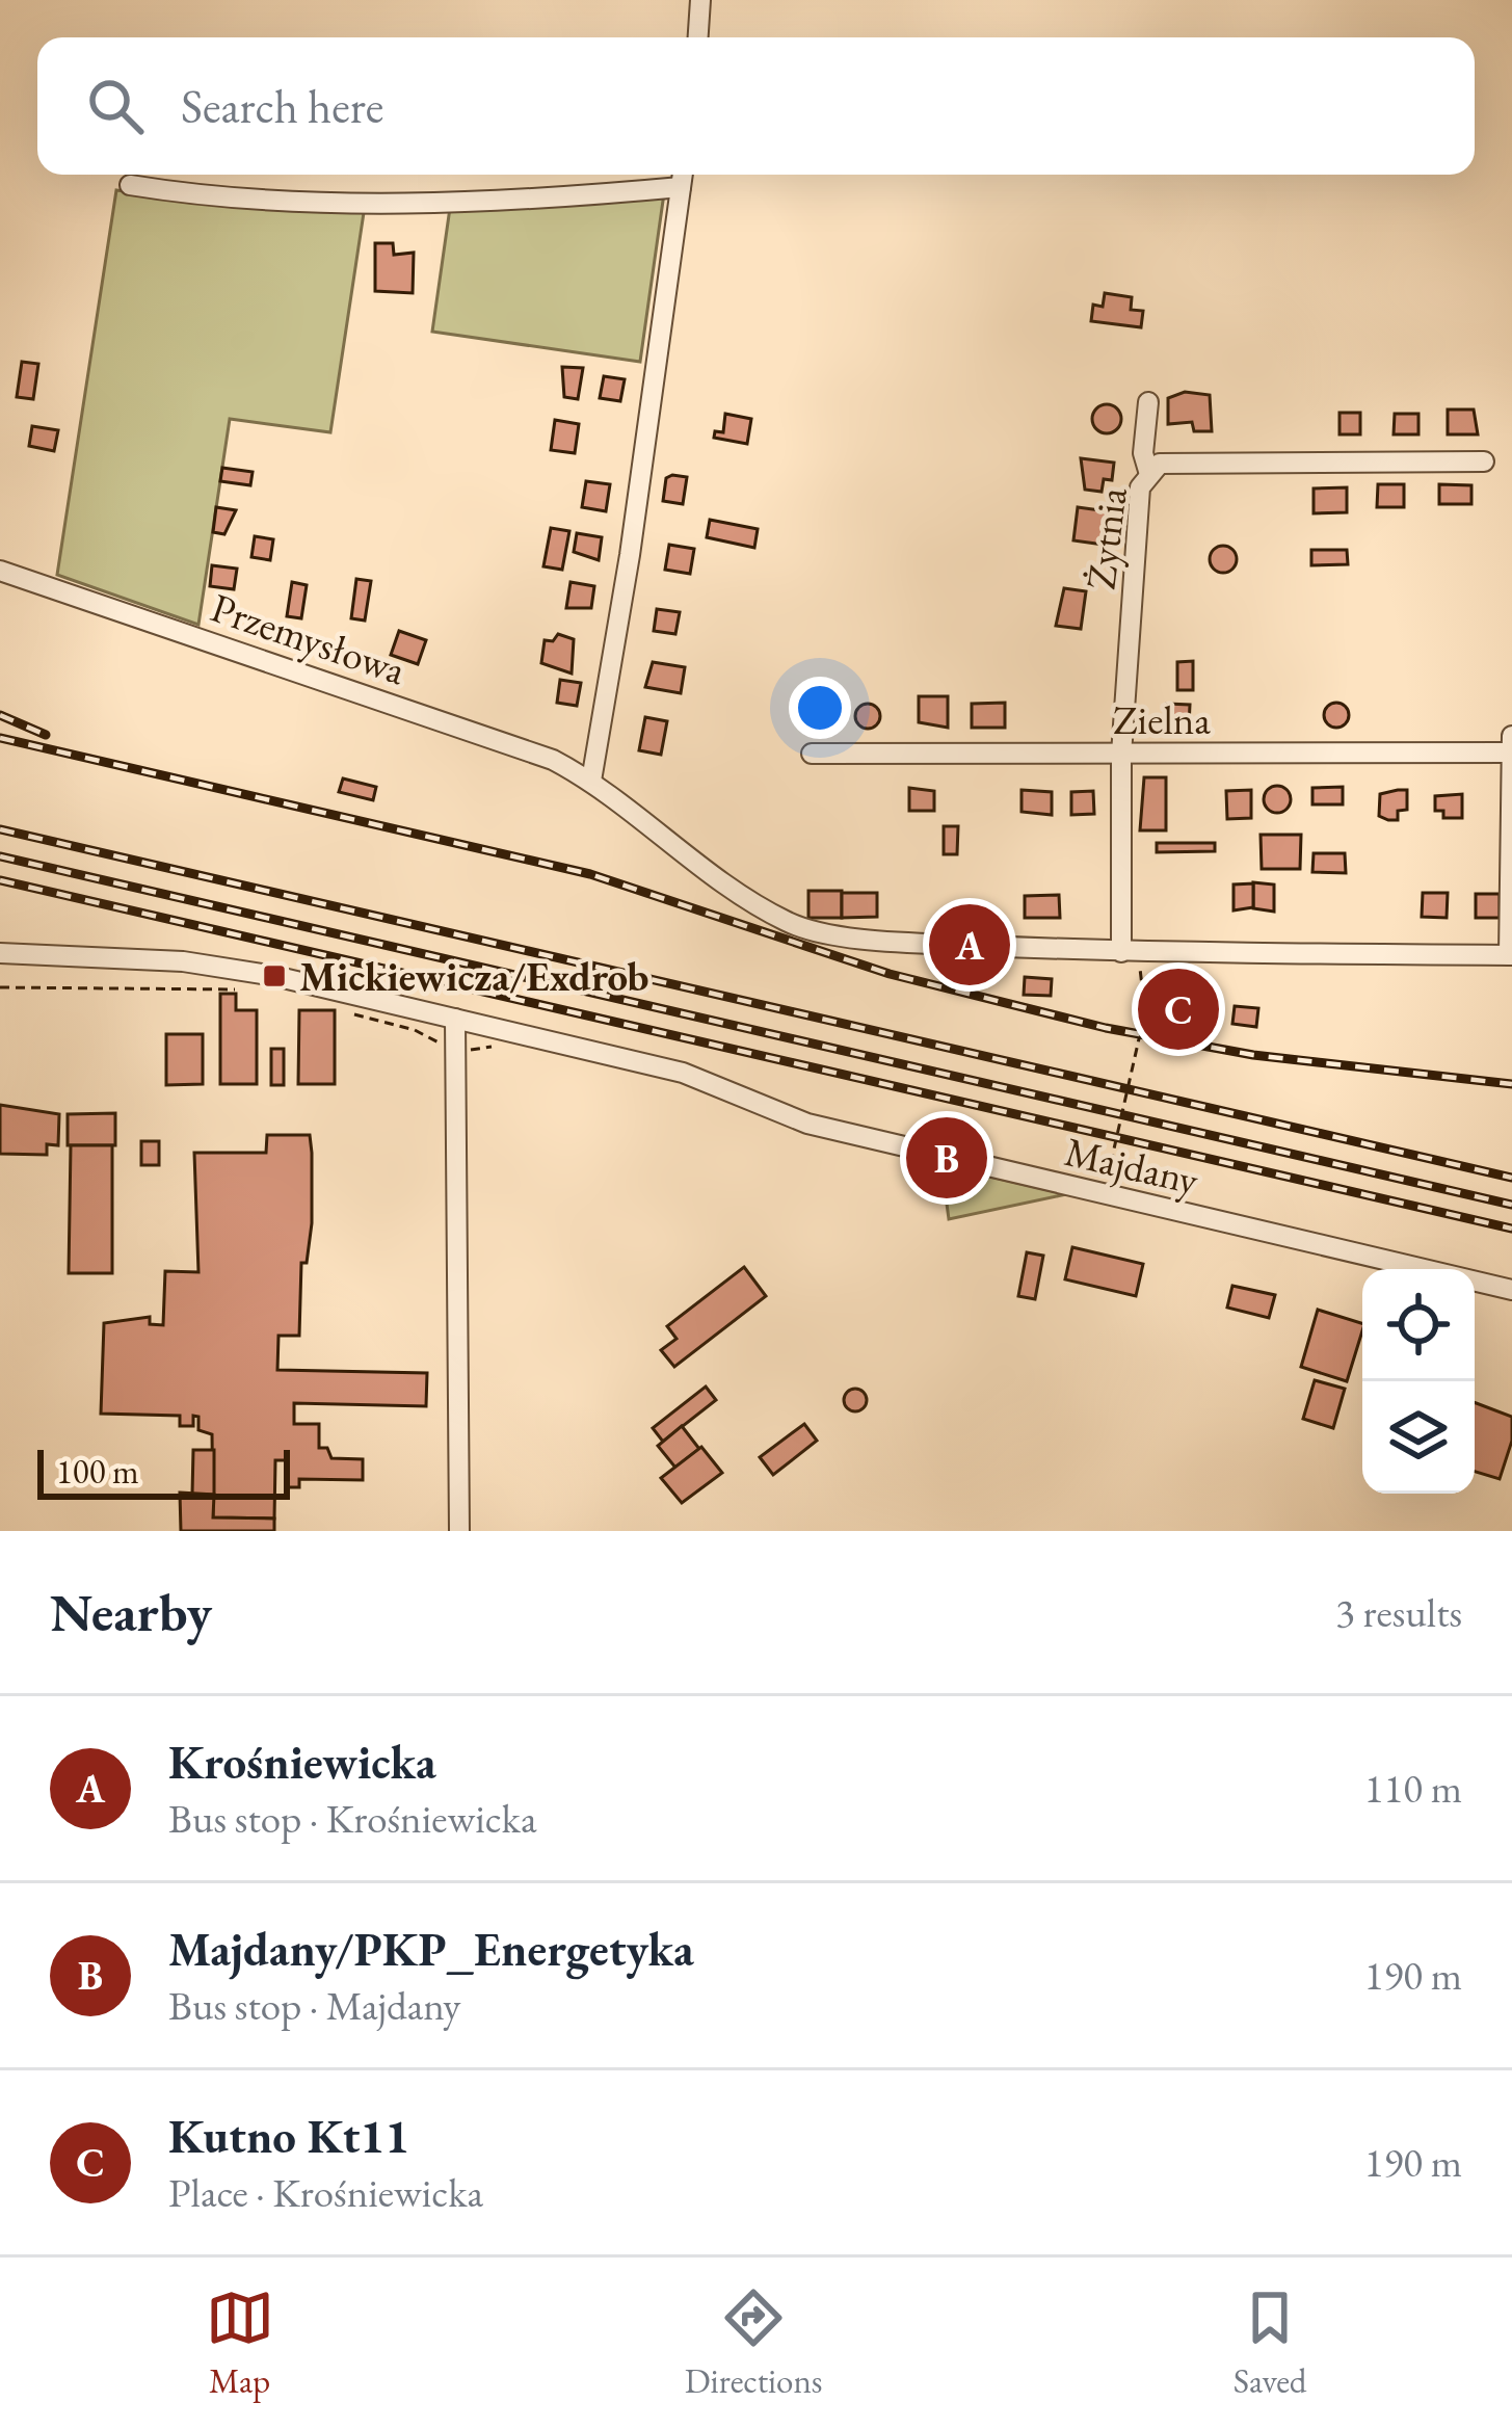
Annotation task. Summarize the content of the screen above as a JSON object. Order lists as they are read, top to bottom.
{
  "streets": {
    "street": [
      "Żytnia",
      "Przemysłowa",
      "Zielna",
      "Majdany"
    ]
  },
  "crossings": [
    ["Żytnia", "Przemysłowa"],
    ["Żytnia", "Zielna"]
  ],
  "places": {
    "transit": ["Mickiewicza/Exdrob"]
  },
  "scale_bar": "100 m",
  "page": {
    "search": "Search here",
    "pins": ["A", "C", "B"],
    "scale": "100 m",
    "heading": ["Nearby", "3 results"],
    "list": [
      {
        "mark": "A",
        "name": "Krośniewicka",
        "note": "Bus stop · Krośniewicka",
        "value": "110 m"
      },
      {
        "mark": "B",
        "name": "Majdany/PKP_Energetyka",
        "note": "Bus stop · Majdany",
        "value": "190 m"
      },
      {
        "mark": "C",
        "name": "Kutno Kt11",
        "note": "Place · Krośniewicka",
        "value": "190 m"
      }
    ],
    "nav": ["Map", "Directions", "Saved"]
  }
}
